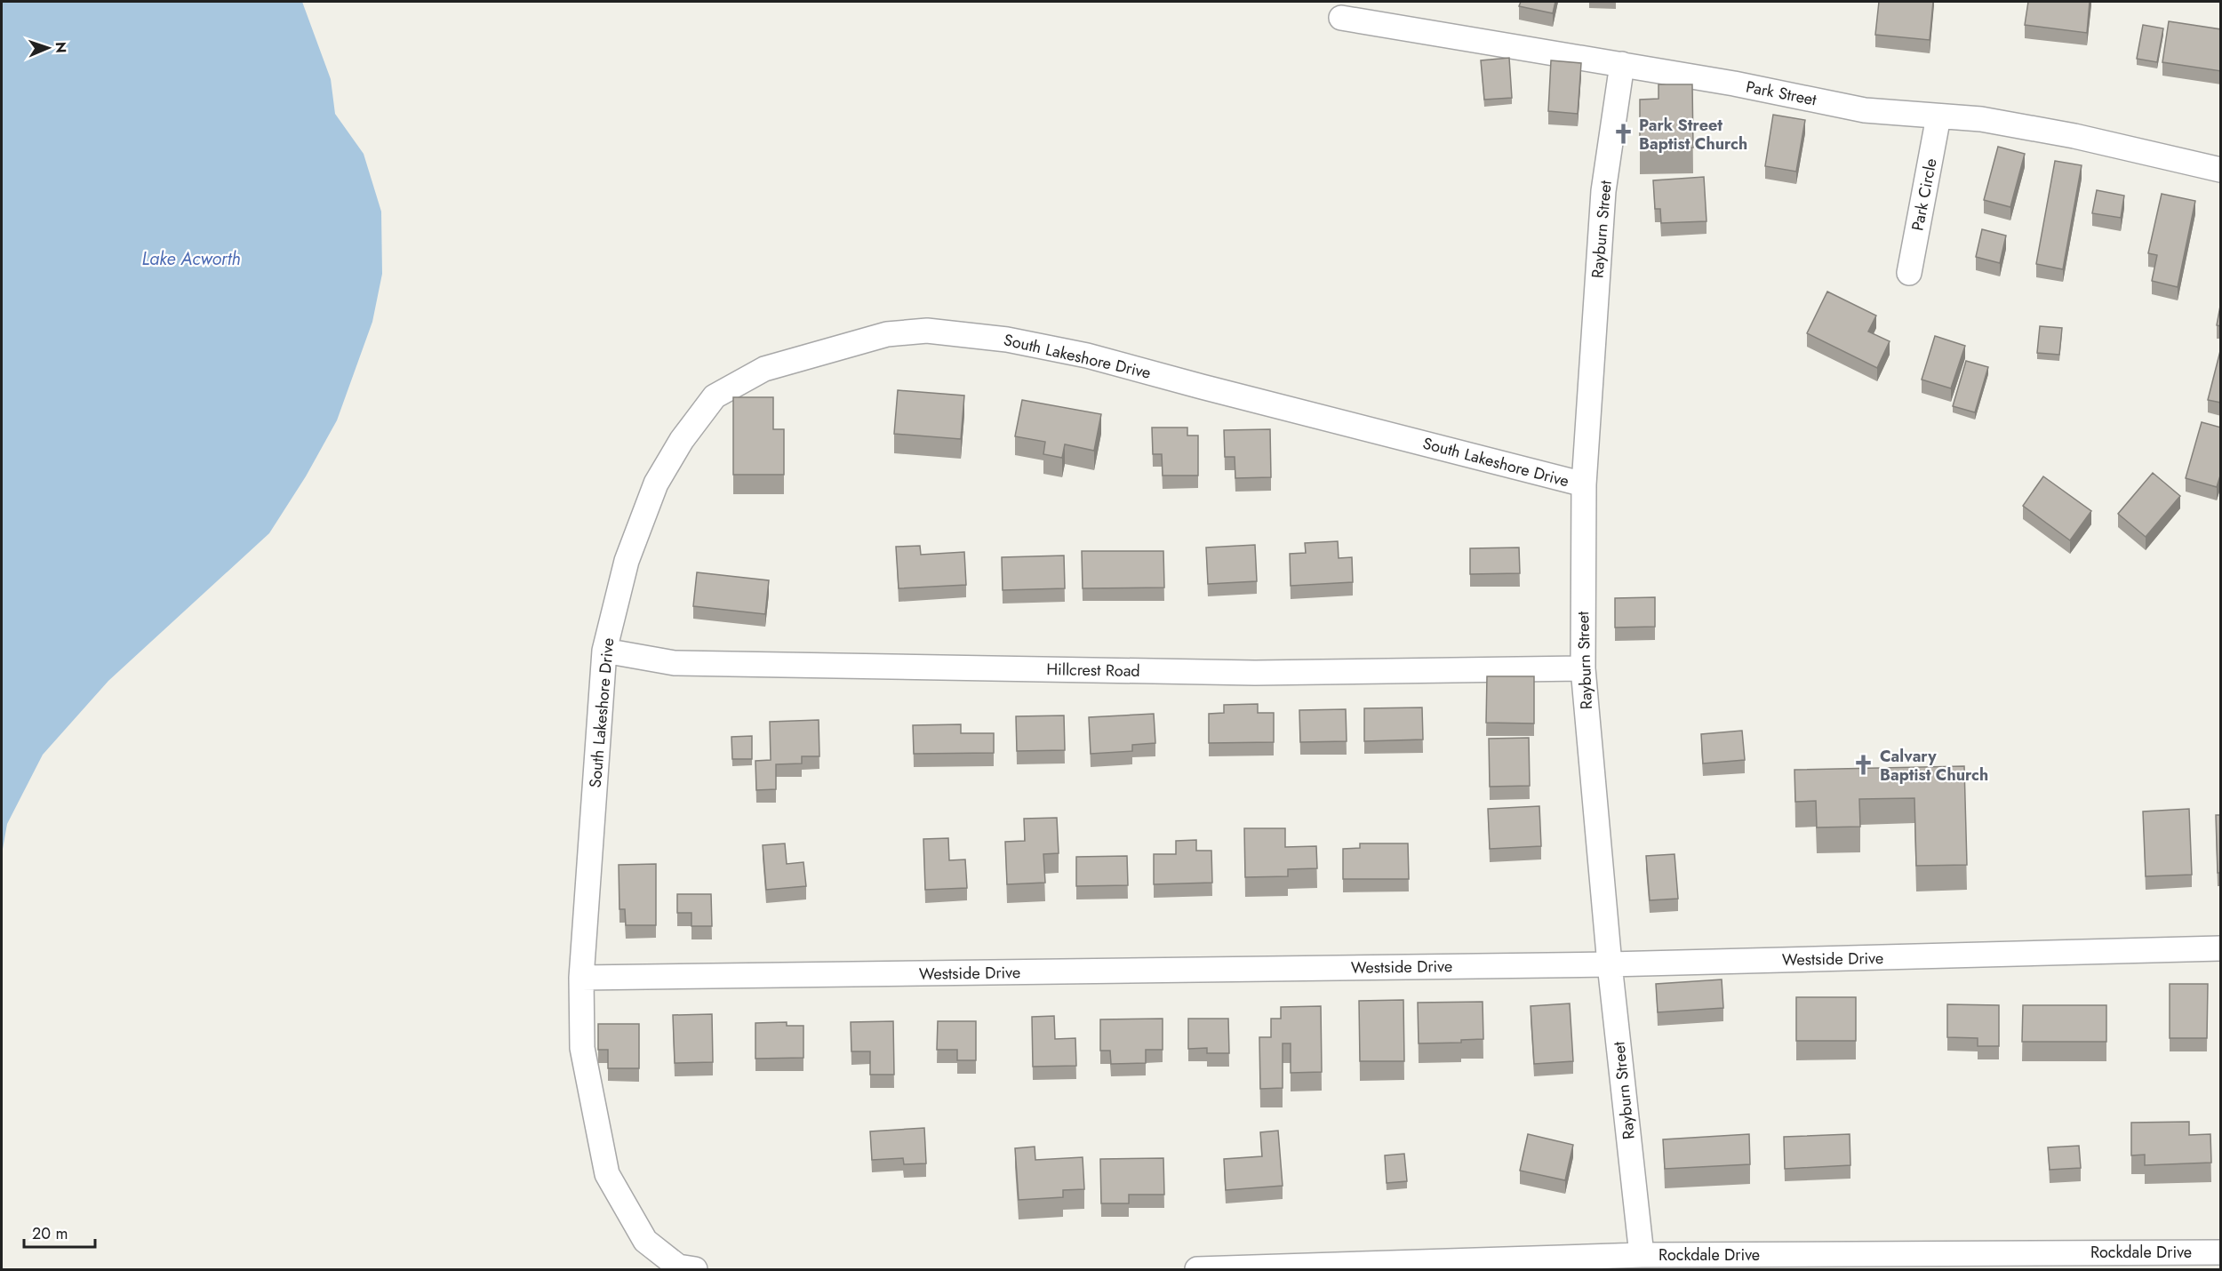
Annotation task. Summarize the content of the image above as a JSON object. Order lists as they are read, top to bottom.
{
  "streets": {
    "street": [
      "Park Street",
      "Park Circle",
      "Rayburn Street",
      "South Lakeshore Drive",
      "Hillcrest Road",
      "Westside Drive",
      "Rockdale Drive"
    ]
  },
  "crossings": [
    ["Park Street", "Park Circle"],
    ["Park Street", "Rayburn Street"],
    ["Rayburn Street", "South Lakeshore Drive"],
    ["Rayburn Street", "Hillcrest Road"],
    ["Rayburn Street", "Westside Drive"],
    ["Rayburn Street", "Rockdale Drive"],
    ["South Lakeshore Drive", "Hillcrest Road"],
    ["South Lakeshore Drive", "Westside Drive"]
  ],
  "water": ["Lake Acworth"],
  "places": {
    "church": ["Park Street Baptist Church", "Calvary Baptist Church"]
  },
  "scale_bar": "20 m",
  "north": "right"
}
